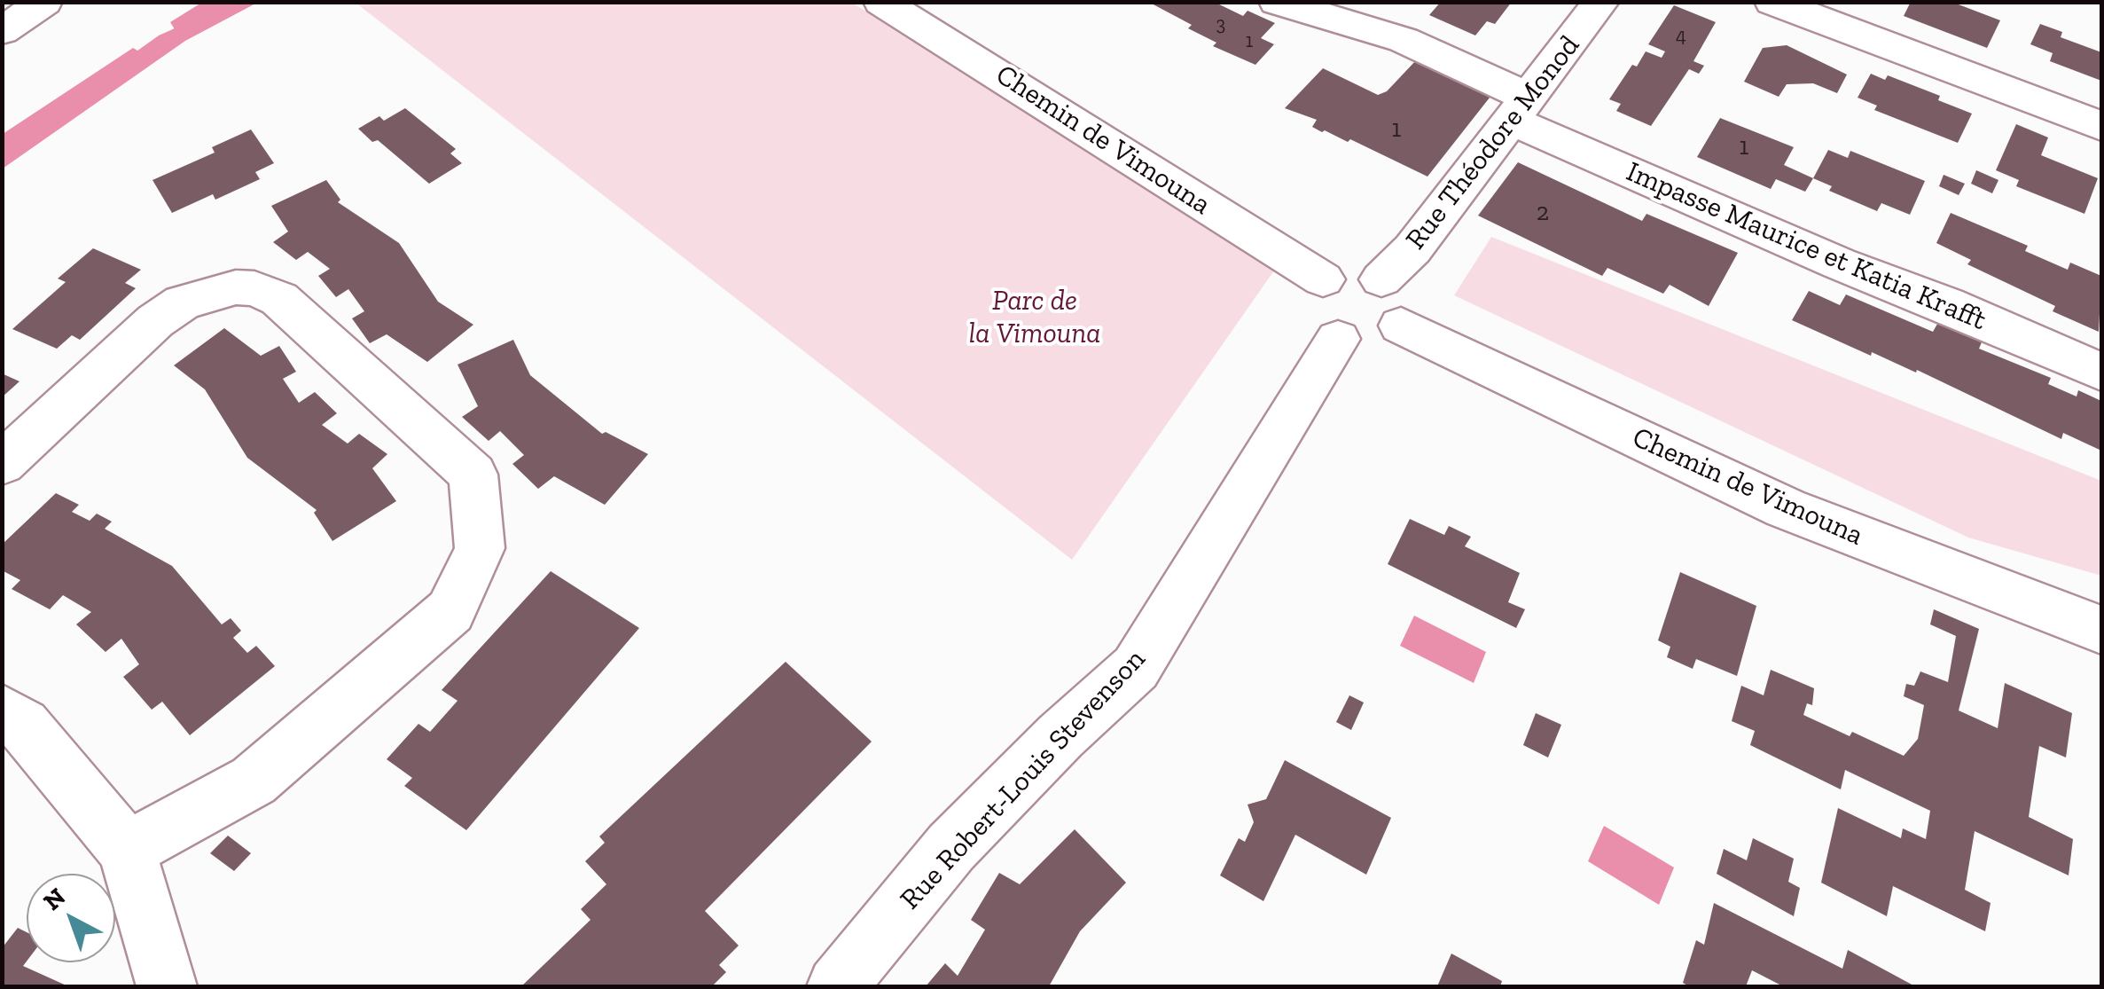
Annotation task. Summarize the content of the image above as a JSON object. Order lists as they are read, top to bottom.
{
  "streets": {
    "street": [
      "Chemin de Vimouna",
      "Rue Théodore Monod",
      "Impasse Maurice et Katia Krafft",
      "Rue Robert-Louis Stevenson"
    ]
  },
  "crossings": [
    ["Chemin de Vimouna", "Rue Théodore Monod"],
    ["Chemin de Vimouna", "Rue Robert-Louis Stevenson"],
    ["Rue Théodore Monod", "Impasse Maurice et Katia Krafft"],
    ["Rue Théodore Monod", "Rue Robert-Louis Stevenson"]
  ],
  "parks": ["Parc de la Vimouna"],
  "house_numbers": [
    "3",
    "4",
    "1",
    "1",
    "1",
    "2"
  ],
  "north": "top left"
}
